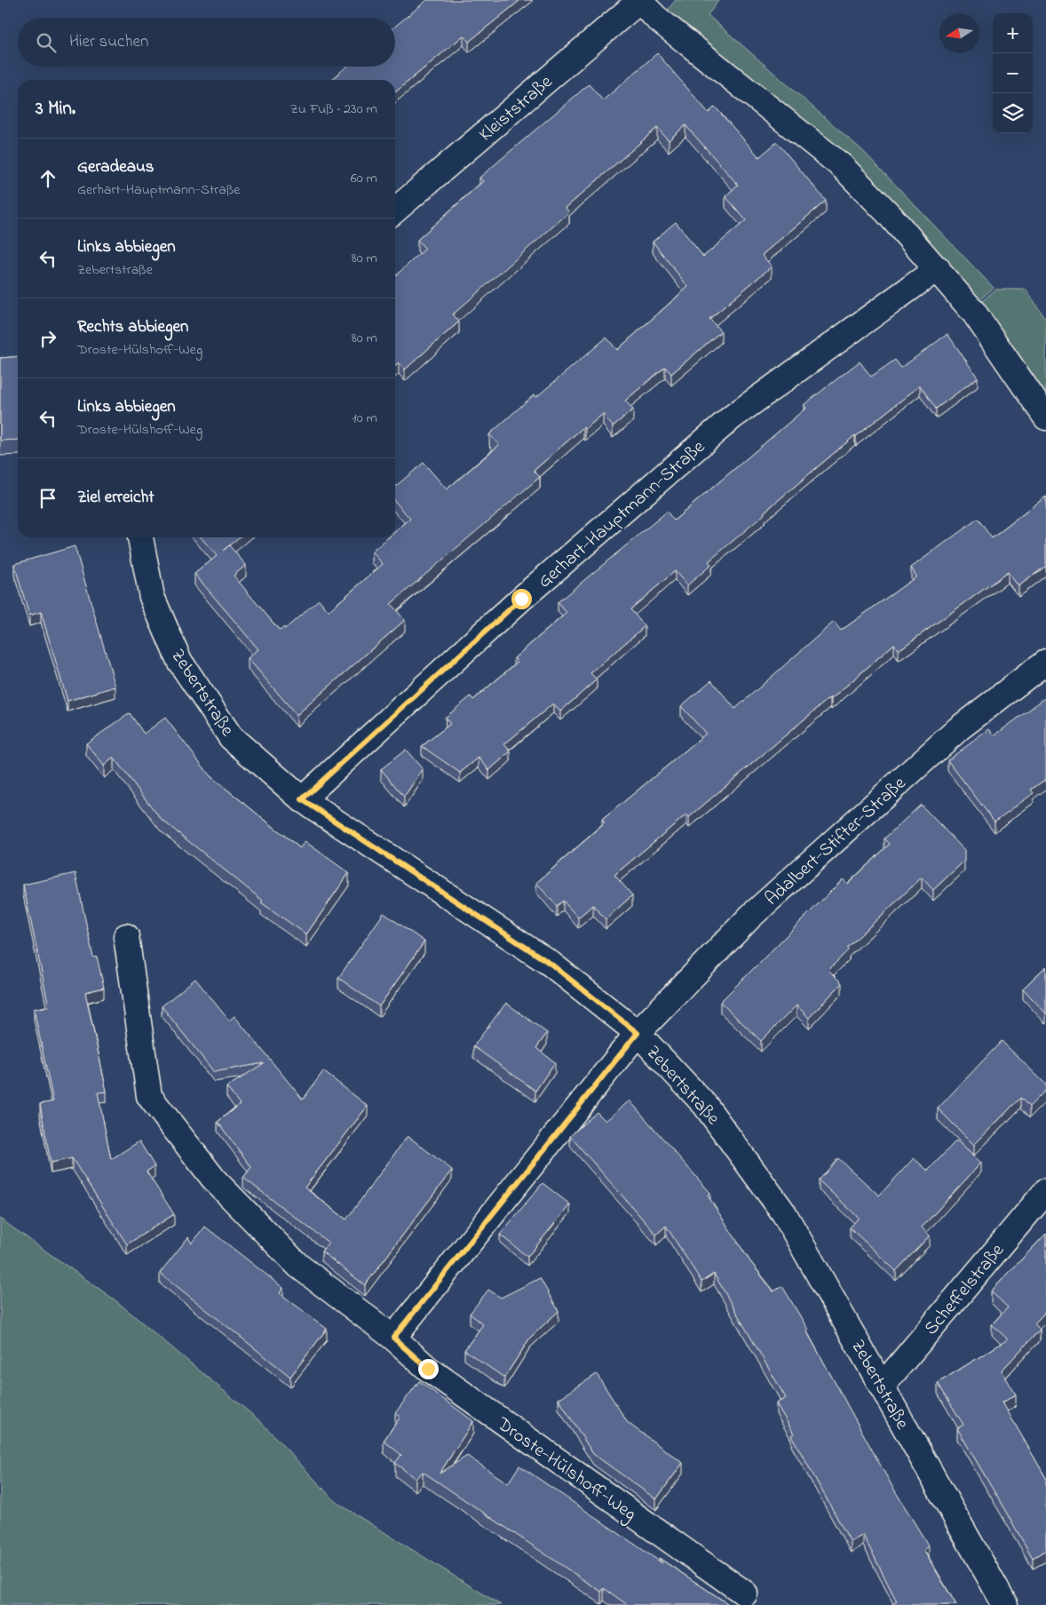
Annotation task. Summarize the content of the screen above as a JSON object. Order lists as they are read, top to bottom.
{
  "streets": {
    "street": [
      "Kleiststraße",
      "Gerhart-Hauptmann-Straße",
      "Zebertstraße",
      "Adalbert-Stifter-Straße",
      "Scheffelstraße",
      "Droste-Hülshoff-Weg"
    ]
  },
  "crossings": [
    ["Gerhart-Hauptmann-Straße", "Zebertstraße"],
    ["Zebertstraße", "Adalbert-Stifter-Straße"],
    ["Zebertstraße", "Scheffelstraße"]
  ],
  "north": "left",
  "page": {
    "map_buttons": ["+", "−"],
    "search": "Hier suchen",
    "heading": ["3 Min.", "Zu Fuß · 230 m"],
    "list": [
      ["Geradeaus", "Gerhart-Hauptmann-Straße", "60 m"],
      ["Links abbiegen", "Zebertstraße", "80 m"],
      ["Rechts abbiegen", "Droste-Hülshoff-Weg", "80 m"],
      ["Links abbiegen", "Droste-Hülshoff-Weg", "10 m"],
      "Ziel erreicht"
    ]
  }
}
